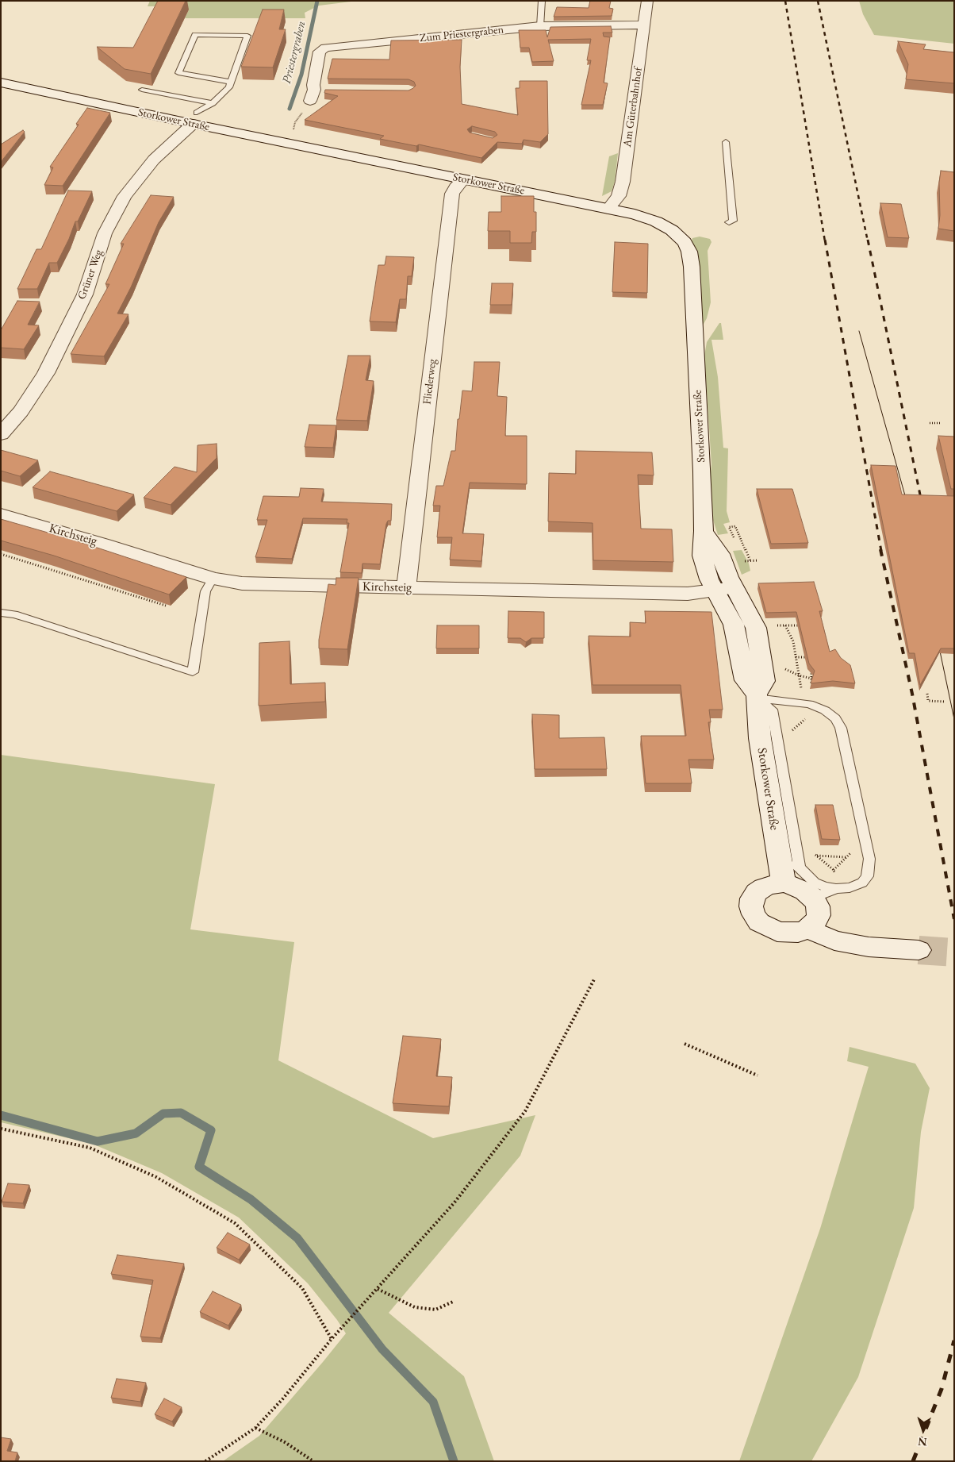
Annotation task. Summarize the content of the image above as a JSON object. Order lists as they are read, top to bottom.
{
  "streets": {
    "street": [
      "Zum Priestergraben",
      "Am Güterbahnhof",
      "Storkower Straße",
      "Grüner Weg",
      "Fliederweg",
      "Kirchsteig"
    ]
  },
  "crossings": [
    ["Zum Priestergraben", "Am Güterbahnhof"],
    ["Am Güterbahnhof", "Storkower Straße"],
    ["Storkower Straße", "Grüner Weg"],
    ["Storkower Straße", "Fliederweg"],
    ["Storkower Straße", "Kirchsteig"],
    ["Fliederweg", "Kirchsteig"]
  ],
  "water": ["Priestergraben"],
  "north": "bottom"
}
